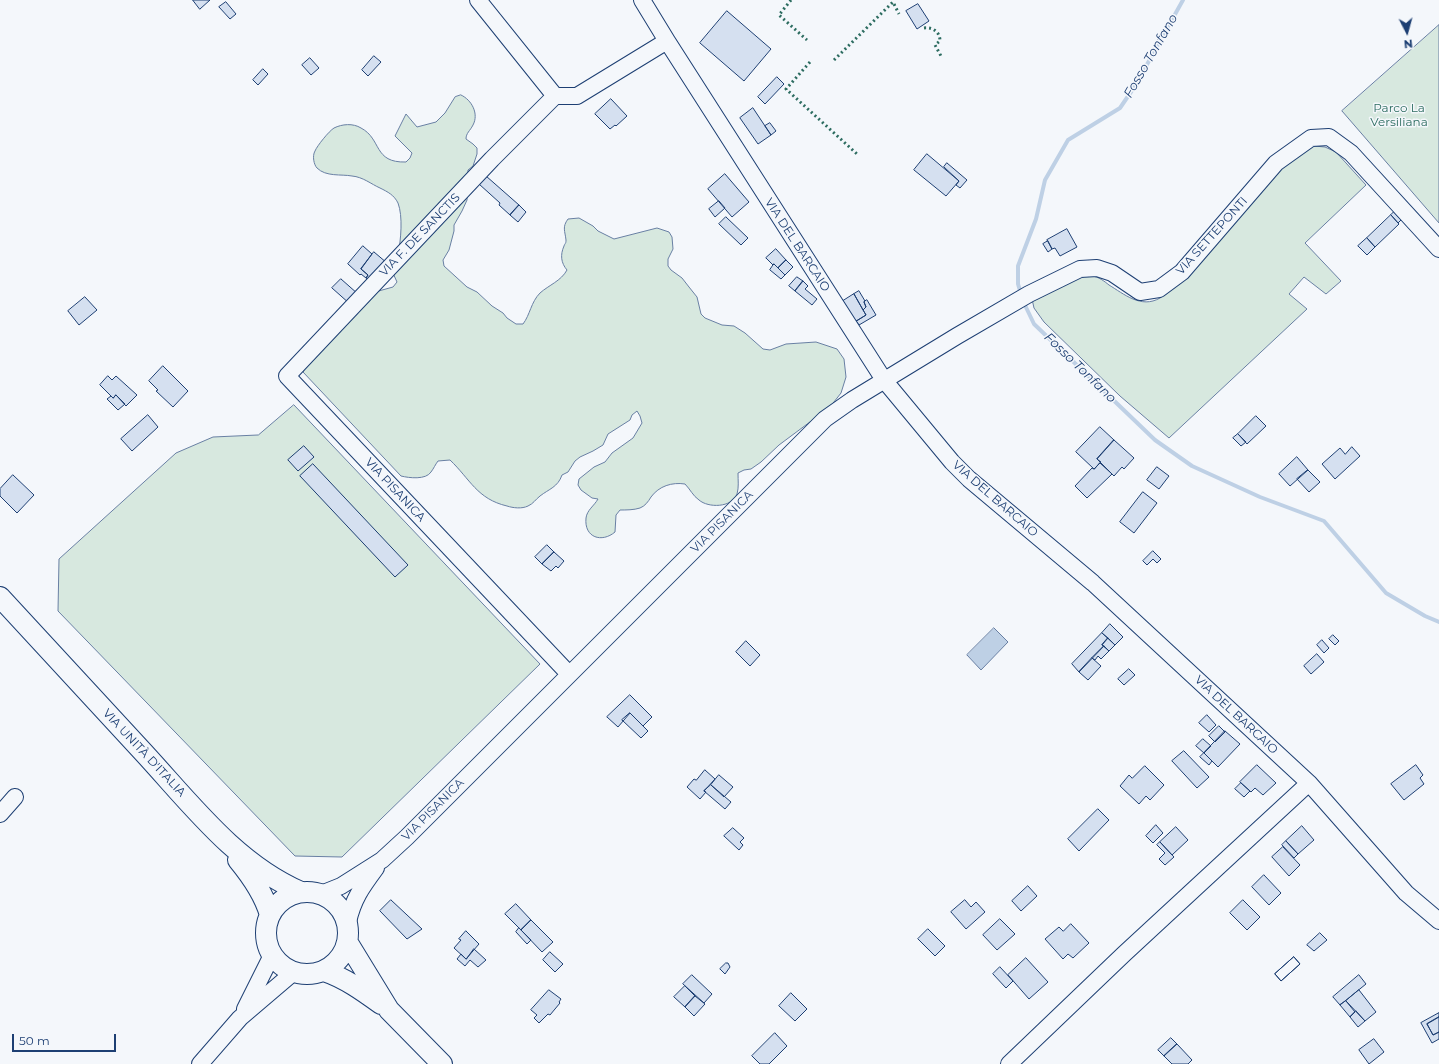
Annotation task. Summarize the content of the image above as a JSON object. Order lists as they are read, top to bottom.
{
  "streets": {
    "main road": ["VIA UNITÀ D'ITALIA"],
    "street": [
      "VIA F. DE SANCTIS",
      "VIA SETTEPONTI",
      "VIA DEL BARCAIO",
      "VIA PISANICA"
    ]
  },
  "crossings": [
    ["VIA F. DE SANCTIS", "VIA PISANICA"],
    ["VIA SETTEPONTI", "VIA DEL BARCAIO"],
    ["VIA SETTEPONTI", "VIA PISANICA"],
    ["VIA DEL BARCAIO", "VIA PISANICA"],
    ["VIA PISANICA", "VIA UNITÀ D'ITALIA"]
  ],
  "water": ["Fosso Tonfano"],
  "parks": ["Parco La Versiliana"],
  "scale_bar": "50 m",
  "north": "bottom"
}
